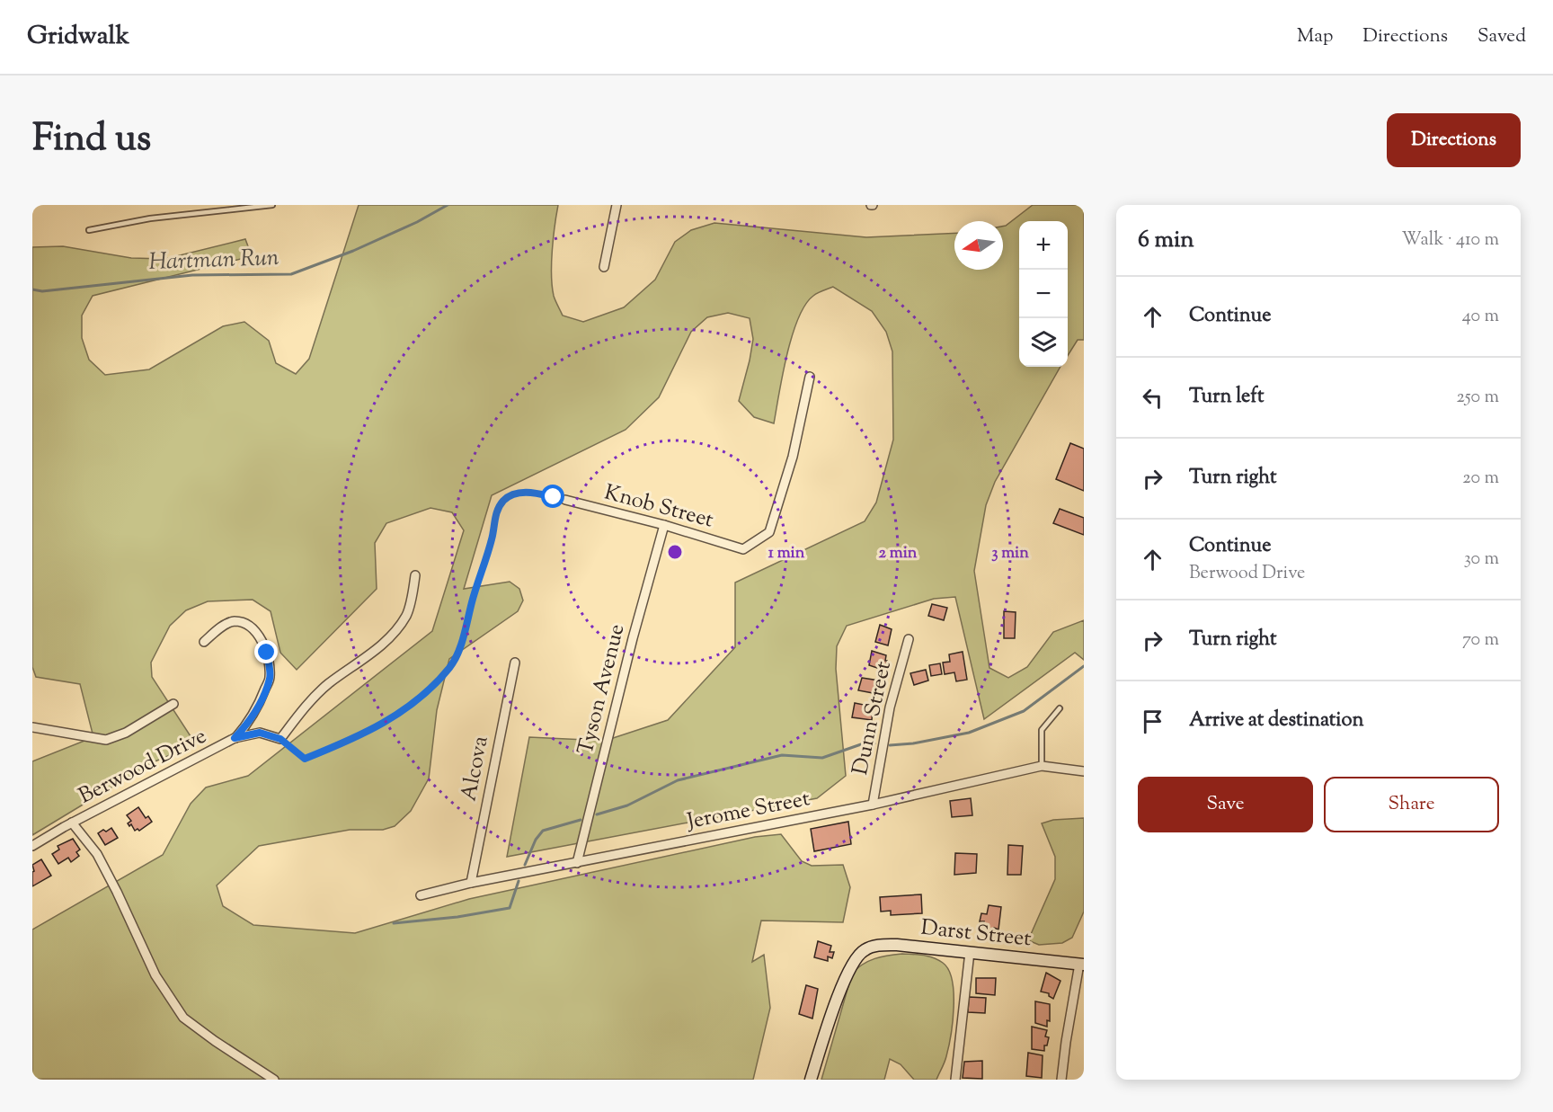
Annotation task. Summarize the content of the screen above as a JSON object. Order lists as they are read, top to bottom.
{
  "streets": {
    "street": [
      "Knob Street",
      "Tyson Avenue",
      "Dunn Street",
      "Berwood Drive",
      "Alcova",
      "Jerome Street",
      "Darst Street"
    ]
  },
  "crossings": [
    ["Knob Street", "Tyson Avenue"],
    ["Tyson Avenue", "Jerome Street"],
    ["Dunn Street", "Jerome Street"],
    ["Alcova", "Jerome Street"]
  ],
  "water": ["Hartman Run"],
  "north": "left",
  "page": {
    "header": "Gridwalk",
    "nav": ["Map", "Directions", "Saved"],
    "title": "Find us",
    "buttons": [
      "Directions",
      ["Save", "Share"]
    ],
    "heading": ["6 min", "Walk · 410 m"],
    "map_buttons": ["+", "−"],
    "list": [
      ["Continue", "40 m"],
      ["Turn left", "250 m"],
      ["Turn right", "20 m"],
      ["Continue", "Berwood Drive", "30 m"],
      ["Turn right", "70 m"],
      "Arrive at destination"
    ]
  },
  "rings": ["1 min", "2 min", "3 min"]
}
